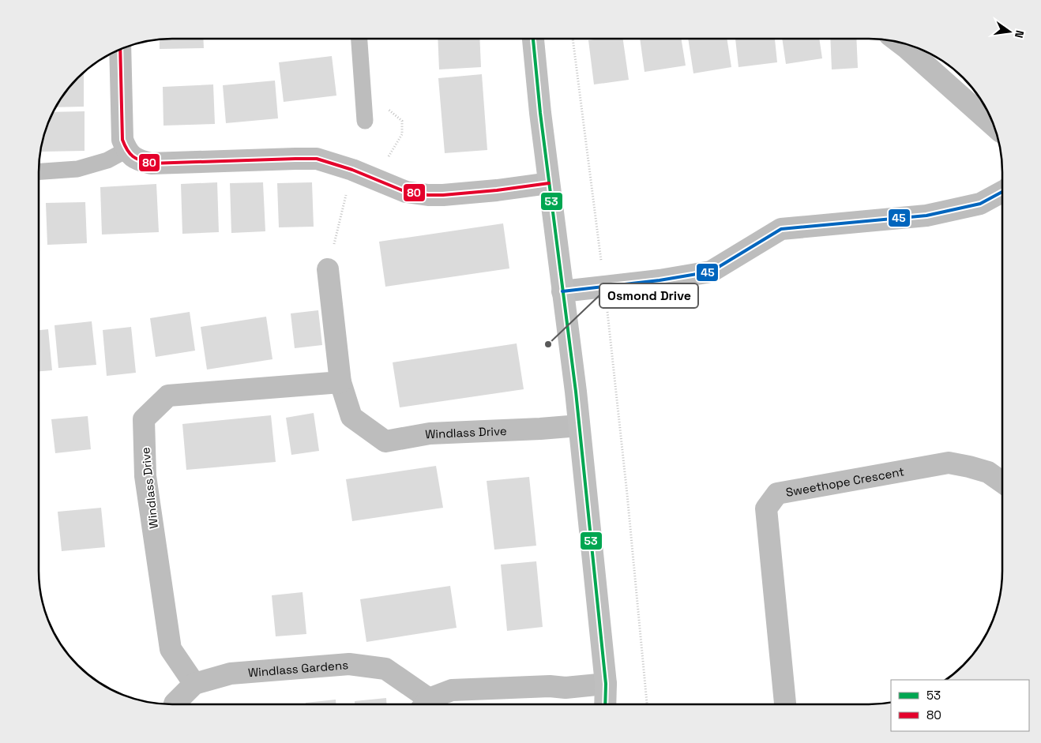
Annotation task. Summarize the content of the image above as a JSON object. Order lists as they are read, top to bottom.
{
  "streets": {
    "street": ["Windlass Drive", "Sweethope Crescent", "Windlass Gardens"]
  },
  "crossings": [
    ["Windlass Drive", "Windlass Gardens"]
  ],
  "places": ["Osmond Drive"],
  "lines": ["transit line 53", "transit line 80", "transit line 45"],
  "legend": ["53", "80"],
  "north": "right"
}
